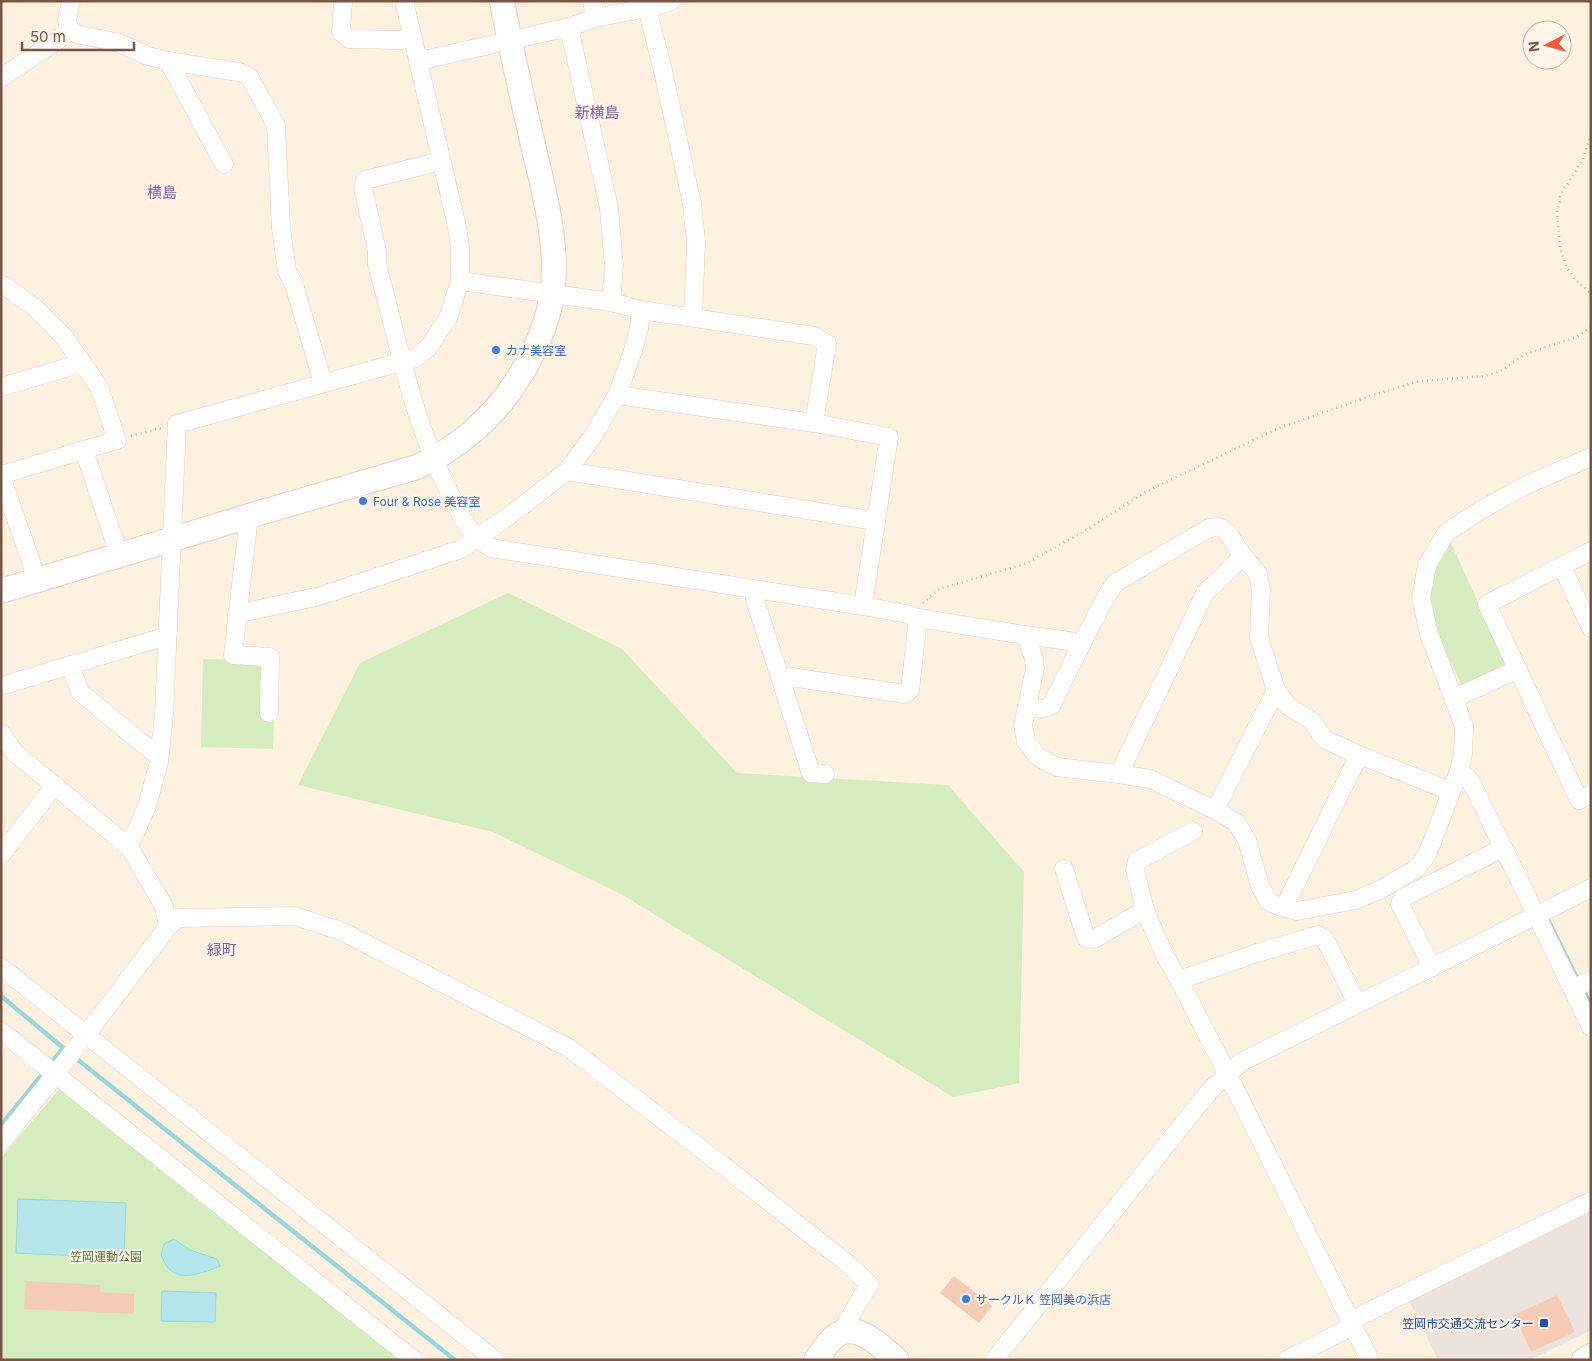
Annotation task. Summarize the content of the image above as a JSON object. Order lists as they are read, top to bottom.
{
  "districts": ["新横島", "横島", "緑町"],
  "parks": ["笠岡運動公園"],
  "places": {
    "other": ["カナ美容室", "Four & Rose 美容室", "サークルＫ 笠岡美の浜店"],
    "transit": ["笠岡市交通交流センター"]
  },
  "scale_bar": "50 m",
  "north": "left"
}
